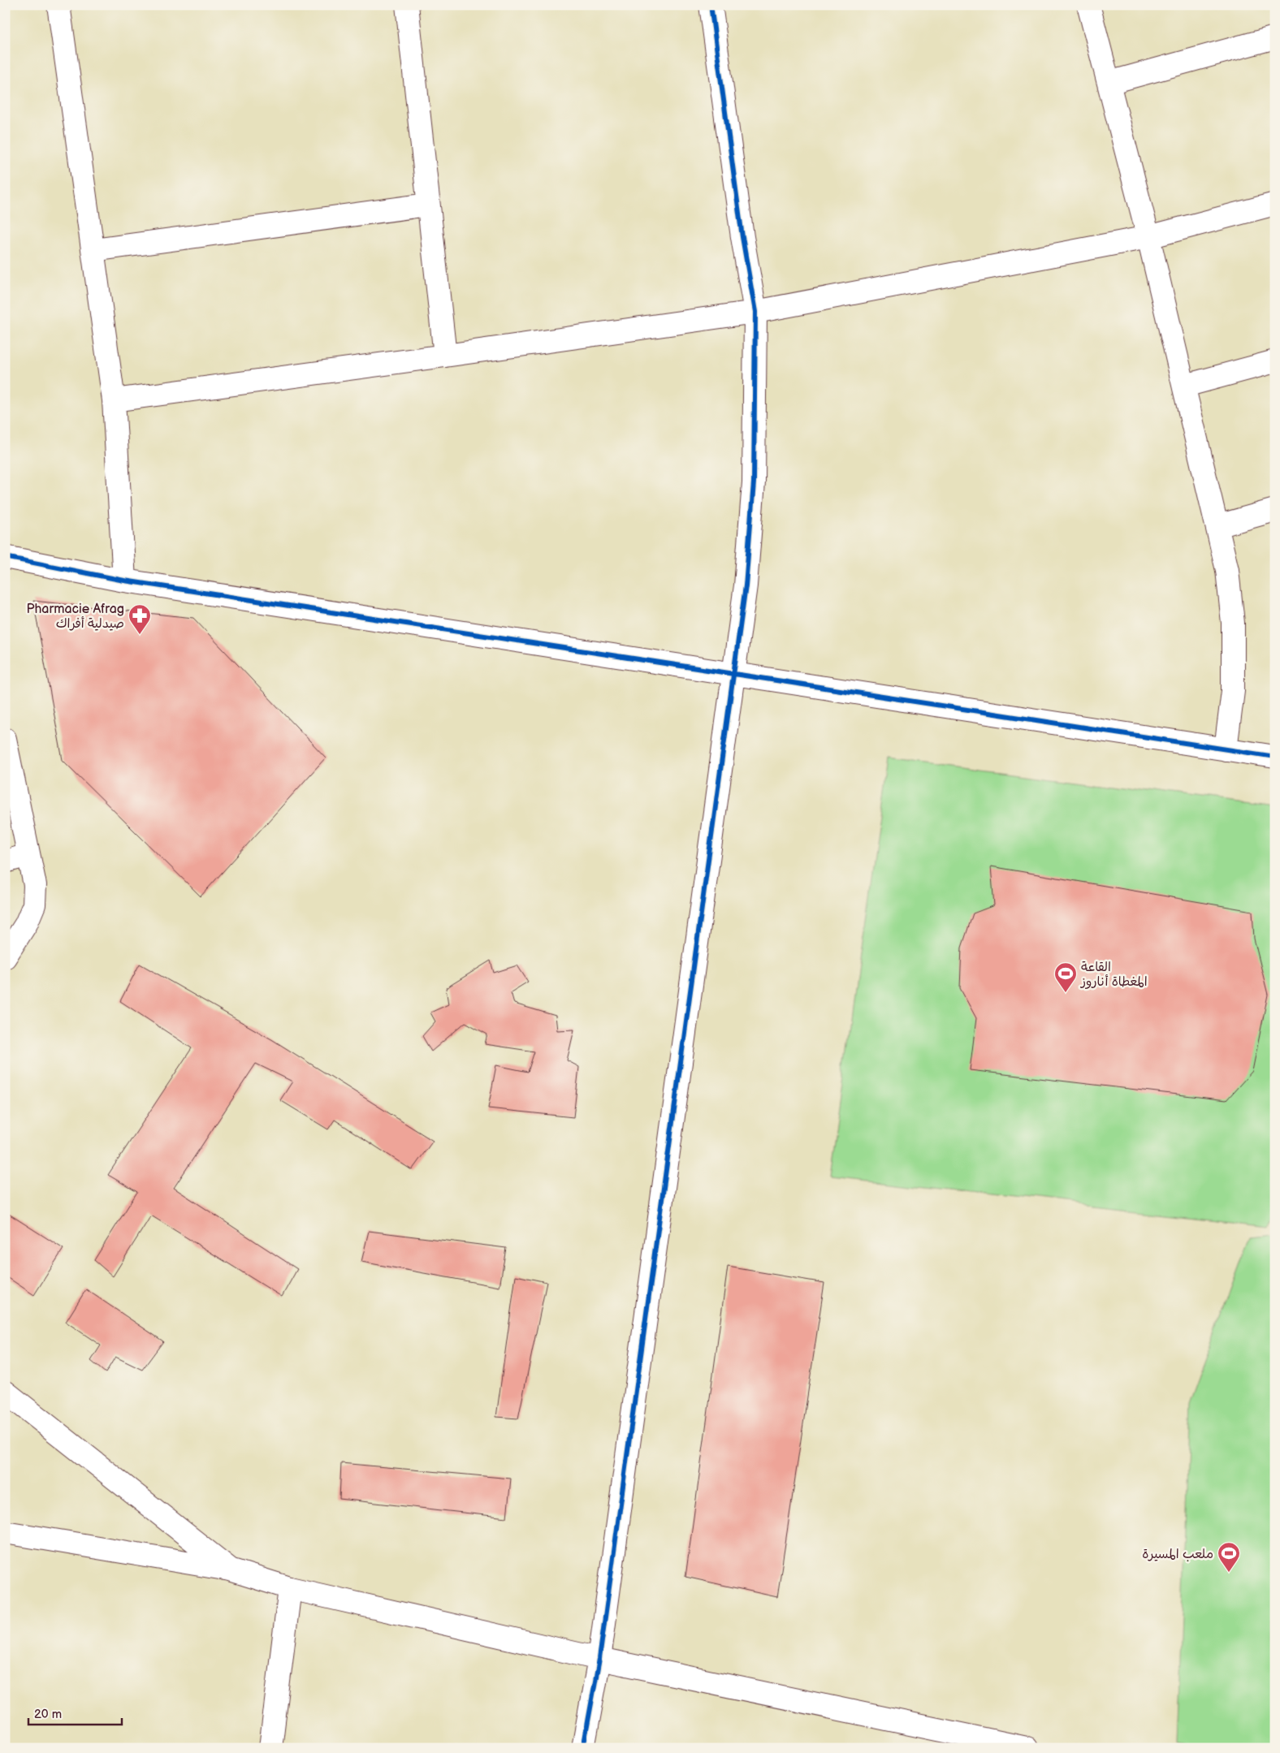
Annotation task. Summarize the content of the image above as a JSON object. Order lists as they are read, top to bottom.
{
  "places": {
    "pharmacy": ["Pharmacie Afrag صيدلية أفراك"],
    "sports": ["القاعة المغطاة أناروز", "ملعب المسيرة"]
  },
  "scale_bar": "20 m"
}
